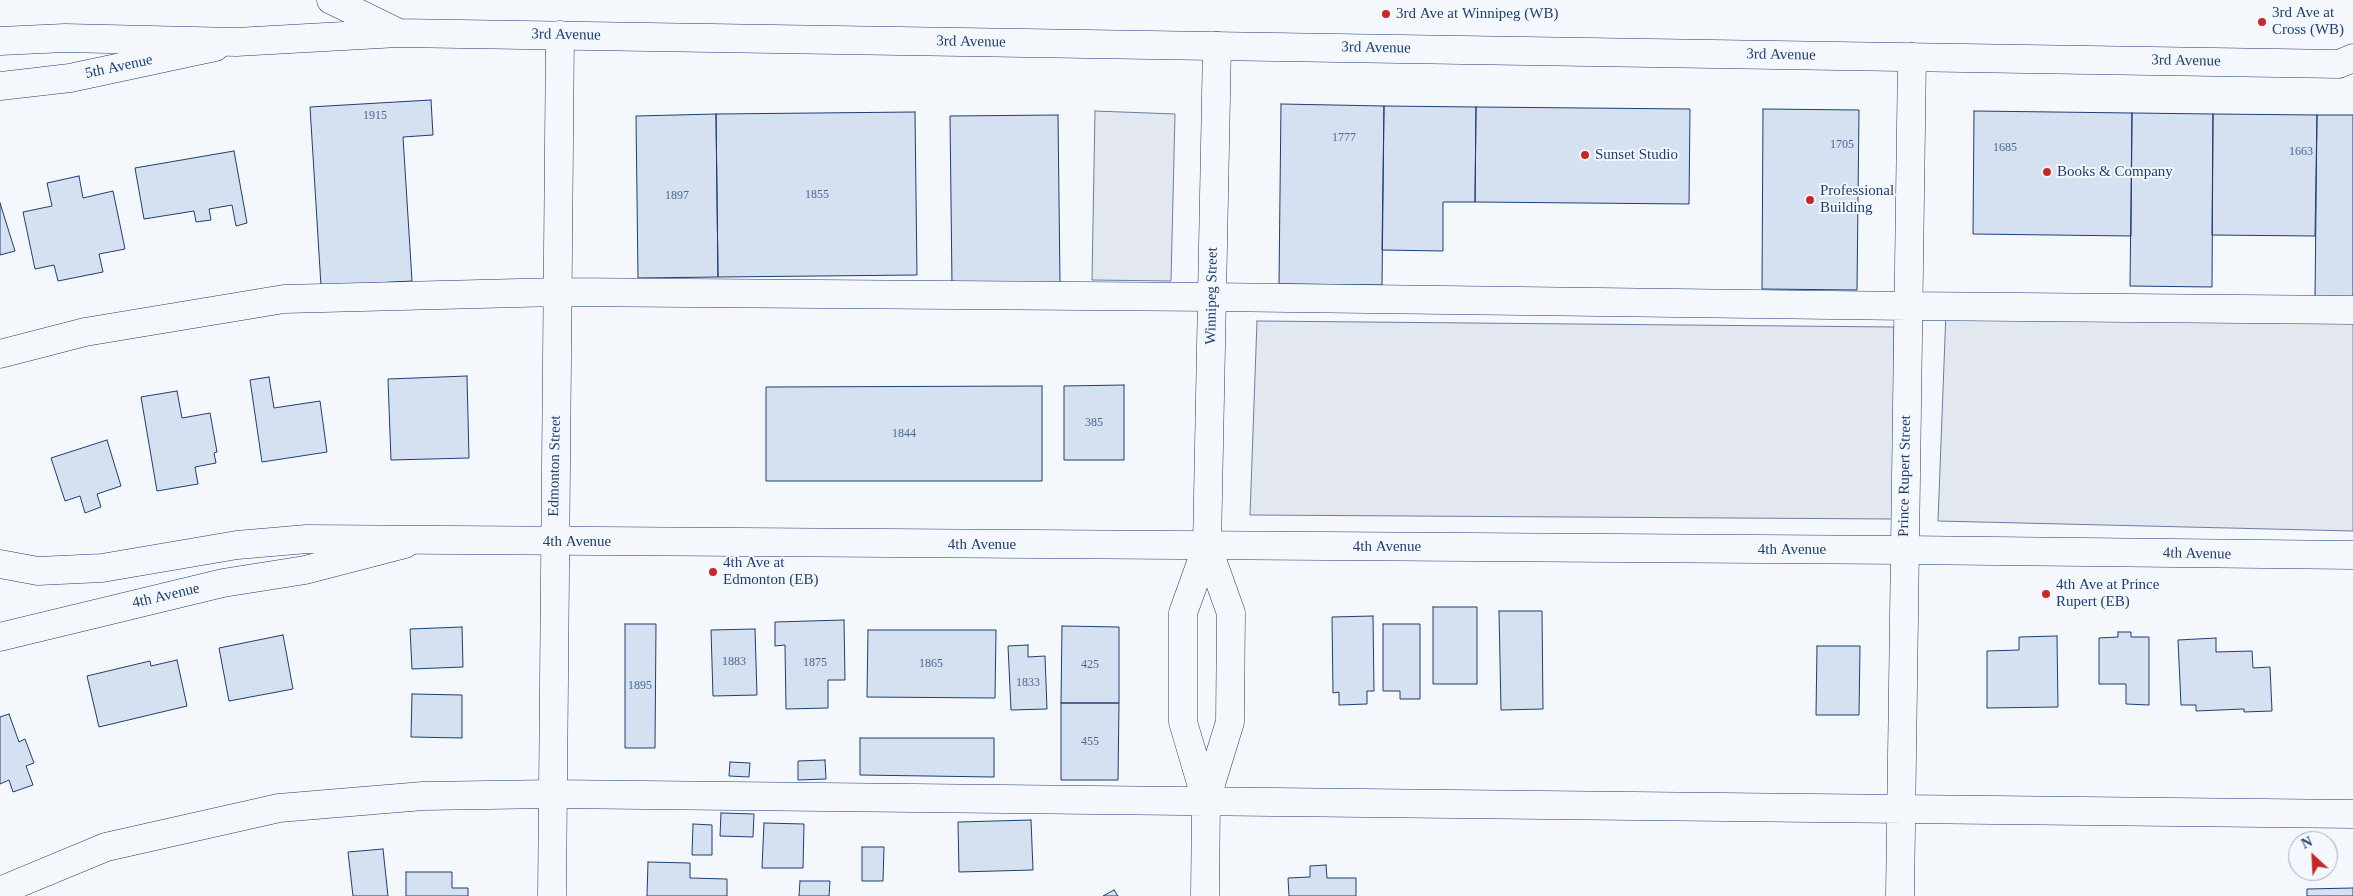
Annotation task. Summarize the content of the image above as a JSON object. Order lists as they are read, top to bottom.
{
  "streets": {
    "main road": [
      "3rd Avenue",
      "5th Avenue",
      "Winnipeg Street",
      "Edmonton Street",
      "Prince Rupert Street",
      "4th Avenue"
    ]
  },
  "crossings": [
    ["3rd Avenue", "5th Avenue"],
    ["3rd Avenue", "Winnipeg Street"],
    ["3rd Avenue", "Edmonton Street"],
    ["3rd Avenue", "Prince Rupert Street"],
    ["Winnipeg Street", "4th Avenue"],
    ["Edmonton Street", "4th Avenue"],
    ["Prince Rupert Street", "4th Avenue"]
  ],
  "places": [
    "3rd Ave at Winnipeg (WB)",
    "3rd Ave at Cross (WB)",
    "Sunset Studio",
    "Books & Company",
    "Professional Building",
    "4th Ave at Edmonton (EB)",
    "4th Ave at Prince Rupert (EB)"
  ],
  "house_numbers": [
    "1915",
    "1777",
    "1705",
    "1685",
    "1663",
    "1855",
    "1897",
    "385",
    "1844",
    "1883",
    "1875",
    "1865",
    "425",
    "1833",
    "1895",
    "455"
  ],
  "north": "top left"
}
